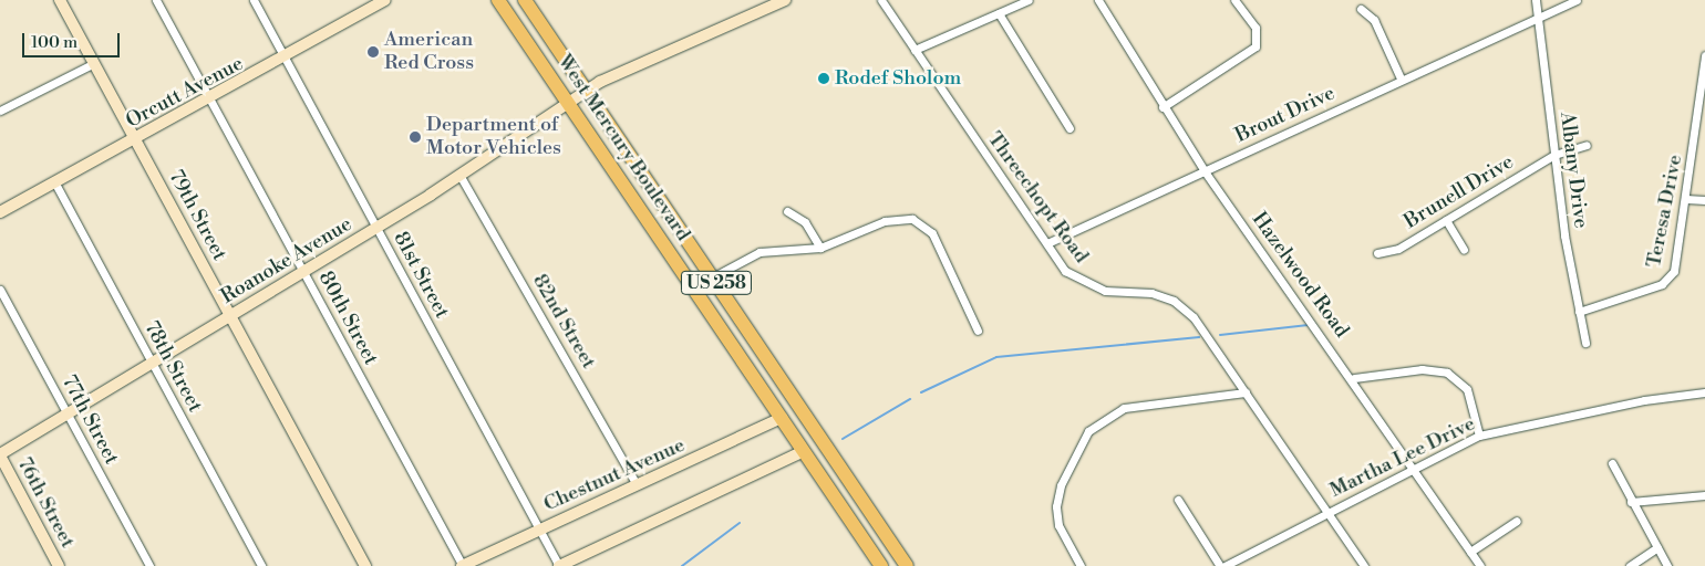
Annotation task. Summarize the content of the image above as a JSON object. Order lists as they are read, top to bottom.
{
  "streets": {
    "highway": ["West Mercury Boulevard", "US 258"],
    "street": [
      "Orcutt Avenue",
      "Brout Drive",
      "Albany Drive",
      "Brunell Drive",
      "Threechopt Road",
      "Teresa Drive",
      "79th Street",
      "Roanoke Avenue",
      "81st Street",
      "Hazelwood Road",
      "80th Street",
      "82nd Street",
      "78th Street",
      "77th Street",
      "Martha Lee Drive",
      "Chestnut Avenue",
      "76th Street"
    ]
  },
  "crossings": [
    ["Orcutt Avenue", "79th Street"],
    ["Orcutt Avenue", "81st Street"],
    ["Orcutt Avenue", "80th Street"],
    ["Orcutt Avenue", "78th Street"],
    ["Brout Drive", "Albany Drive"],
    ["Brout Drive", "Threechopt Road"],
    ["Brout Drive", "Hazelwood Road"],
    ["West Mercury Boulevard", "Roanoke Avenue"],
    ["West Mercury Boulevard", "Chestnut Avenue"],
    ["Albany Drive", "Brunell Drive"],
    ["Albany Drive", "Teresa Drive"],
    ["Threechopt Road", "Martha Lee Drive"],
    ["79th Street", "Roanoke Avenue"],
    ["Roanoke Avenue", "81st Street"],
    ["Roanoke Avenue", "80th Street"],
    ["Roanoke Avenue", "82nd Street"],
    ["Roanoke Avenue", "78th Street"],
    ["Roanoke Avenue", "77th Street"],
    ["Roanoke Avenue", "76th Street"],
    ["81st Street", "Chestnut Avenue"],
    ["Hazelwood Road", "Martha Lee Drive"],
    ["80th Street", "Chestnut Avenue"],
    ["82nd Street", "Chestnut Avenue"]
  ],
  "places": ["American Red Cross", "Rodef Sholom", "Department of Motor Vehicles"],
  "scale_bar": "100 m"
}
